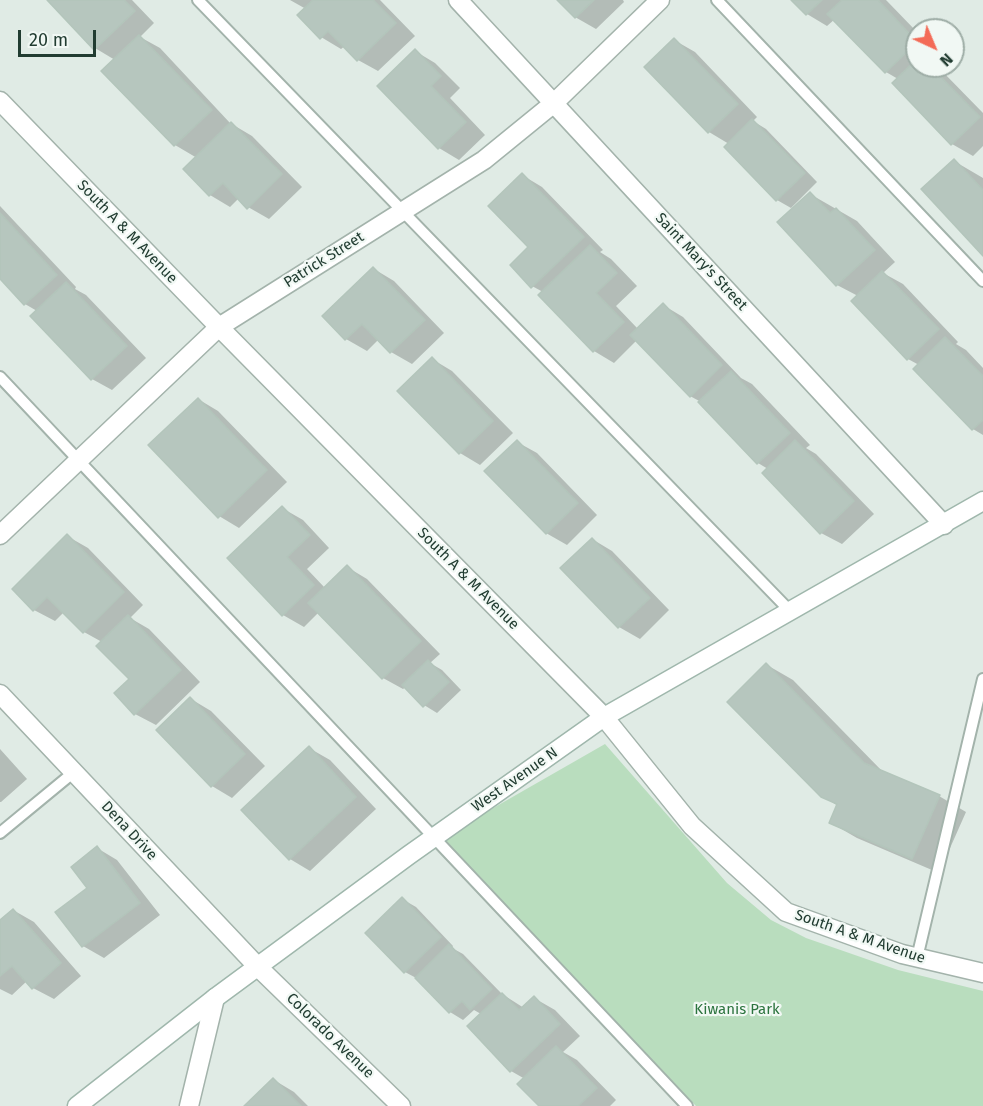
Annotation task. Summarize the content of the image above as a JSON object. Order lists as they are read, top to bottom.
{
  "streets": {
    "street": [
      "South A & M Avenue",
      "Patrick Street",
      "Saint Mary's Street",
      "West Avenue N",
      "Dena Drive",
      "Colorado Avenue"
    ]
  },
  "crossings": [
    ["South A & M Avenue", "Patrick Street"],
    ["South A & M Avenue", "West Avenue N"],
    ["Patrick Street", "Saint Mary's Street"],
    ["Saint Mary's Street", "West Avenue N"],
    ["West Avenue N", "Dena Drive"],
    ["West Avenue N", "Colorado Avenue"],
    ["Dena Drive", "Colorado Avenue"]
  ],
  "parks": ["Kiwanis Park"],
  "scale_bar": "20 m",
  "north": "bottom right"
}
